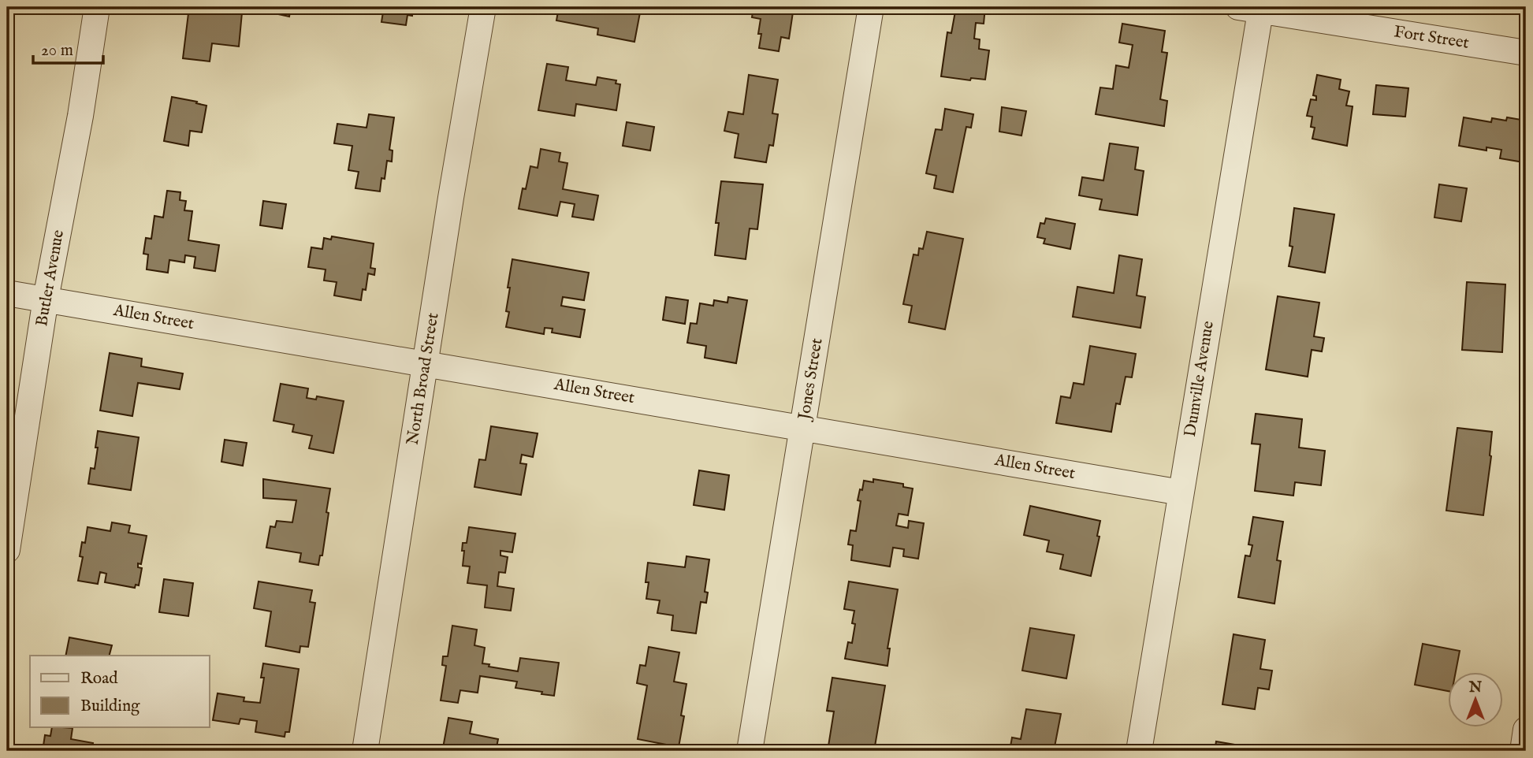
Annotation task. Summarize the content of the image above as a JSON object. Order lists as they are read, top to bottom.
{
  "streets": {
    "street": [
      "Fort Street",
      "Butler Avenue",
      "Allen Street",
      "North Broad Street",
      "Jones Street",
      "Dumville Avenue"
    ]
  },
  "crossings": [
    ["Fort Street", "Dumville Avenue"],
    ["Butler Avenue", "Allen Street"],
    ["Allen Street", "North Broad Street"],
    ["Allen Street", "Jones Street"],
    ["Allen Street", "Dumville Avenue"]
  ],
  "legend": ["Road", "Building"],
  "scale_bar": "20 m",
  "north": "top"
}
